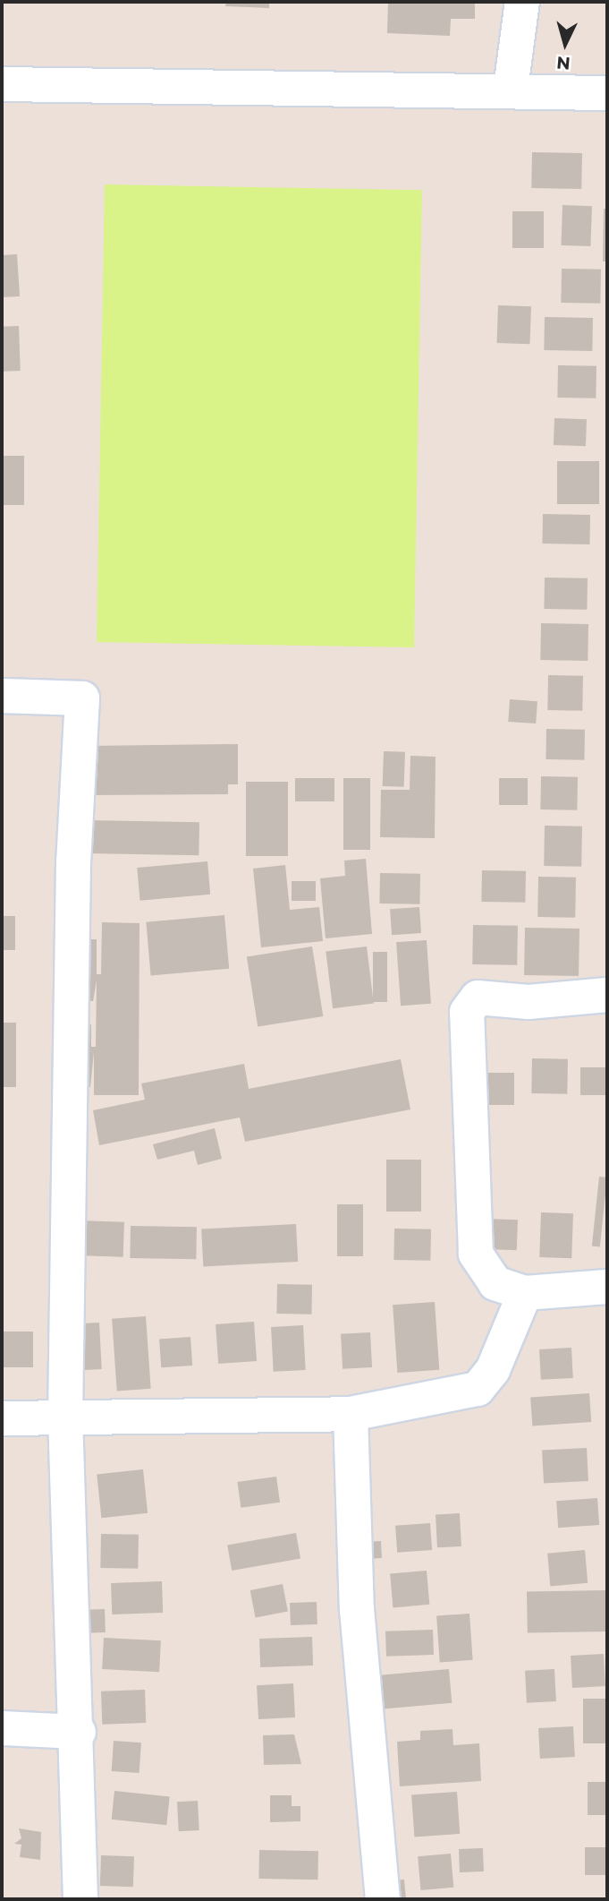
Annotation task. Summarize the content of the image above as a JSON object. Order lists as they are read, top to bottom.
{
  "north": "bottom"
}
